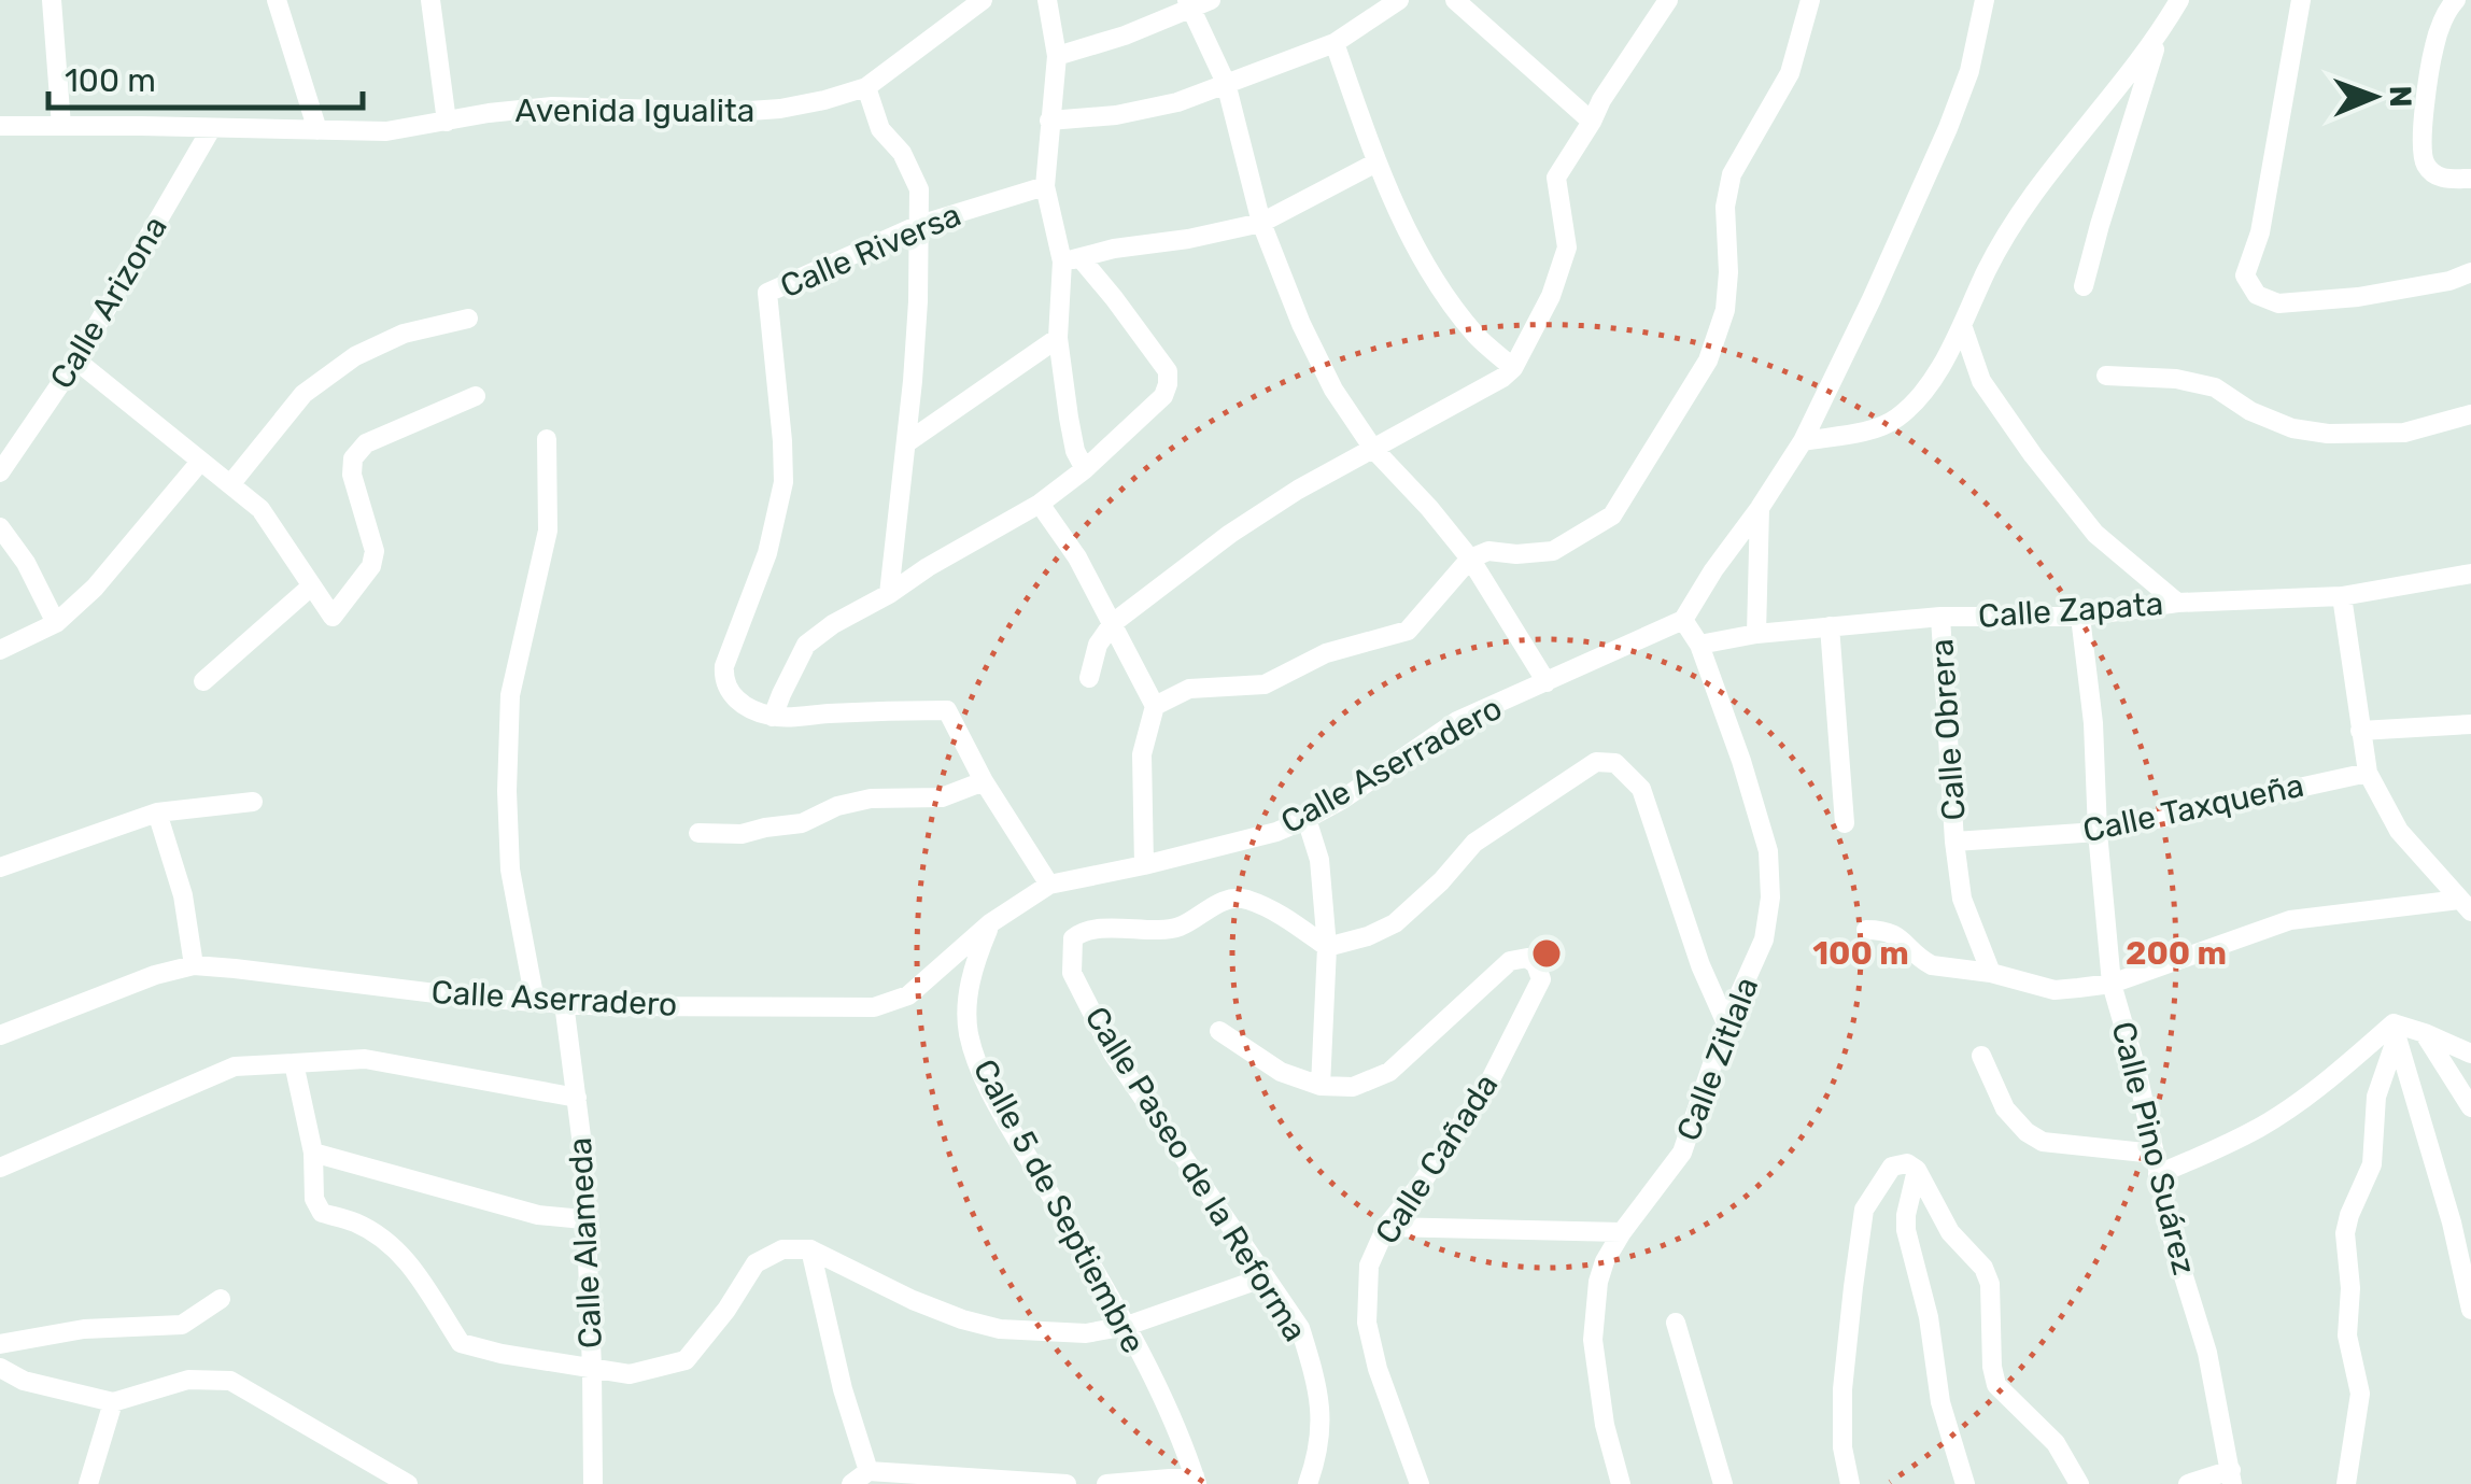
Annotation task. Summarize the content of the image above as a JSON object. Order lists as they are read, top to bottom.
{
  "streets": {
    "street": [
      "Avenida Igualita",
      "Calle Riversa",
      "Calle Arizona",
      "Calle Zapata",
      "Calle Obrera",
      "Calle Aserradero",
      "Calle Taxqueña",
      "Calle Zitlala",
      "Calle Pino Suárez",
      "Calle Cañada",
      "Calle Paseo de la Reforma",
      "Calle 5 de Septiembre",
      "Calle Alameda"
    ]
  },
  "crossings": [
    ["Avenida Igualita", "Calle Arizona"],
    ["Calle Zapata", "Calle Obrera"],
    ["Calle Zapata", "Calle Zitlala"],
    ["Calle Zapata", "Calle Pino Suárez"],
    ["Calle Obrera", "Calle Taxqueña"],
    ["Calle Aserradero", "Calle 5 de Septiembre"],
    ["Calle Aserradero", "Calle Alameda"],
    ["Calle Taxqueña", "Calle Pino Suárez"]
  ],
  "scale_bar": "100 m",
  "north": "right",
  "rings": ["100 m", "200 m"]
}
